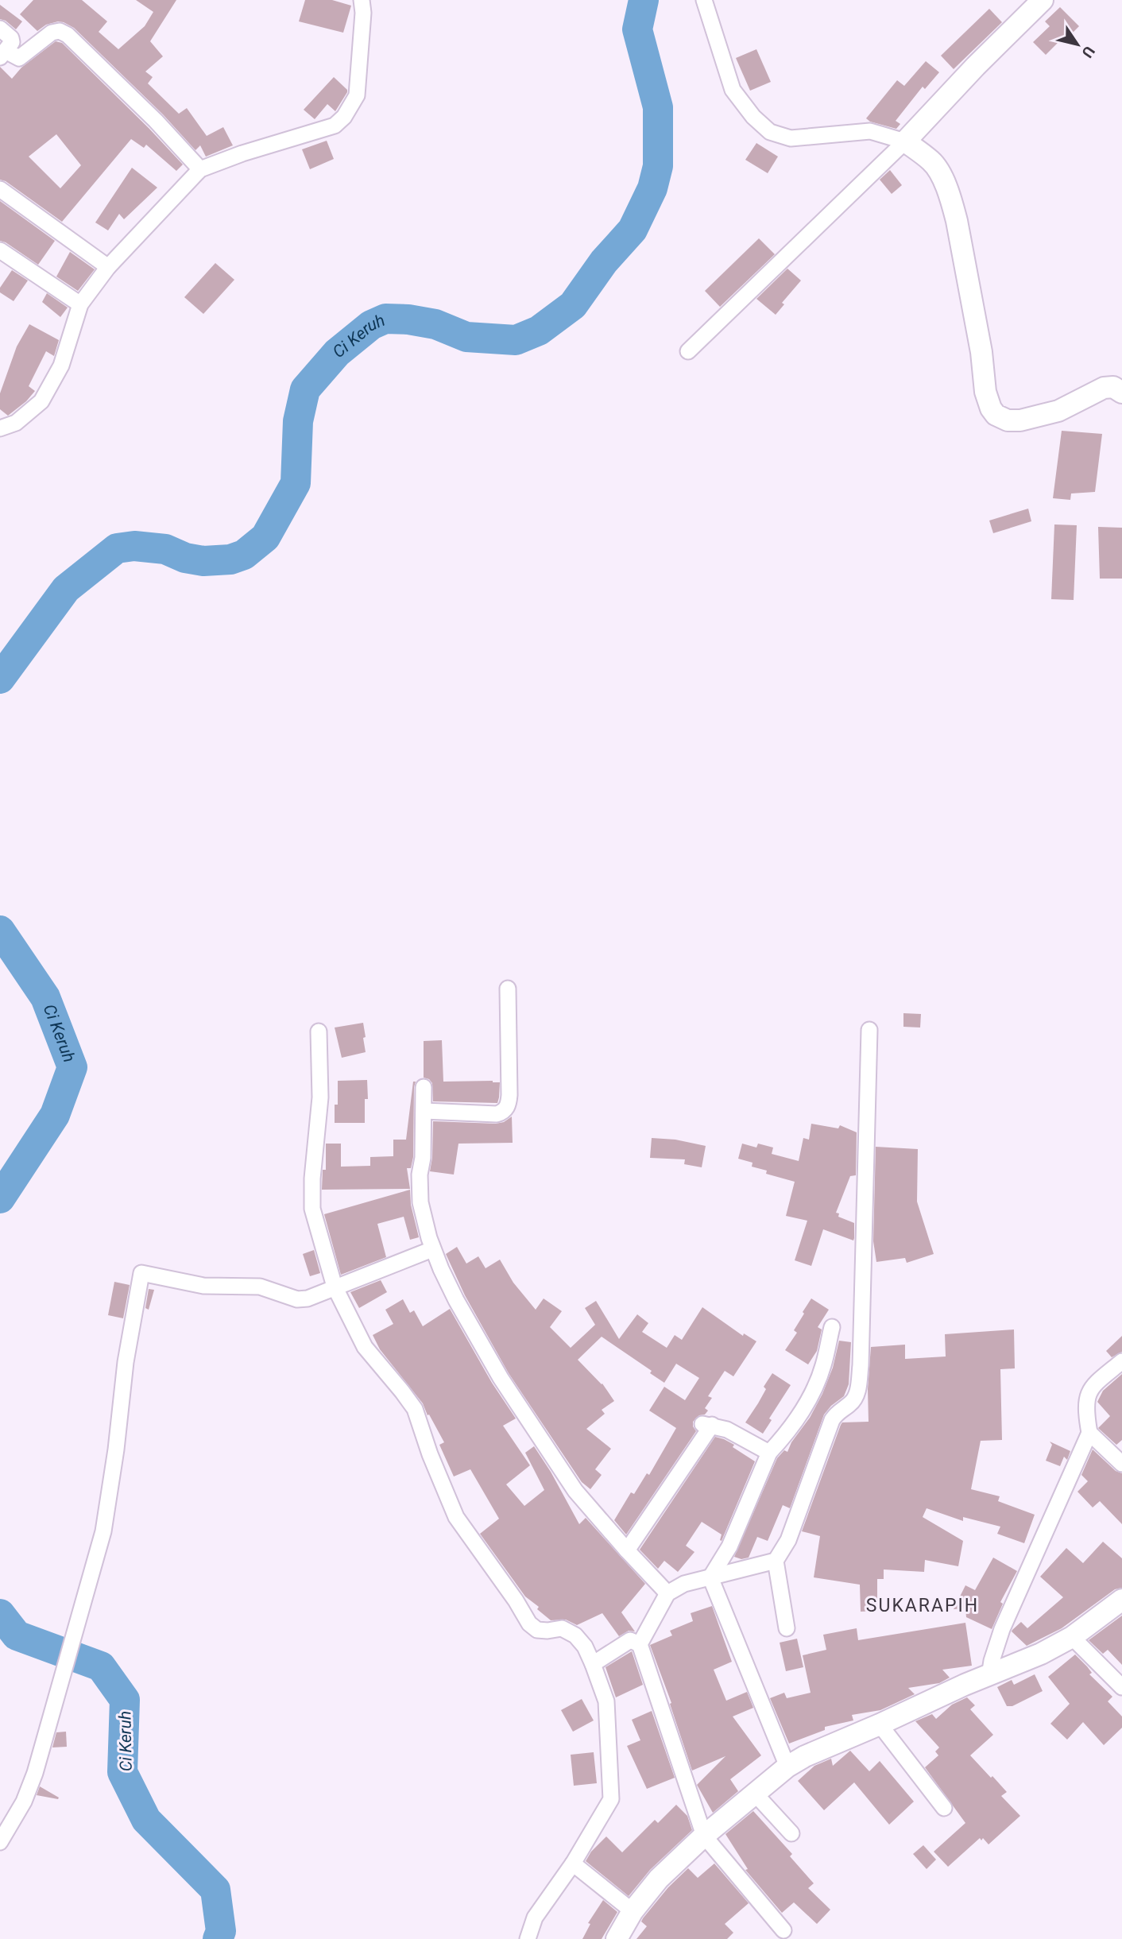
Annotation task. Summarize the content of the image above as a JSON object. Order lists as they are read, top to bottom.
{
  "districts": ["SUKARAPIH"],
  "water": ["Ci Keruh"],
  "north": "bottom right"
}
